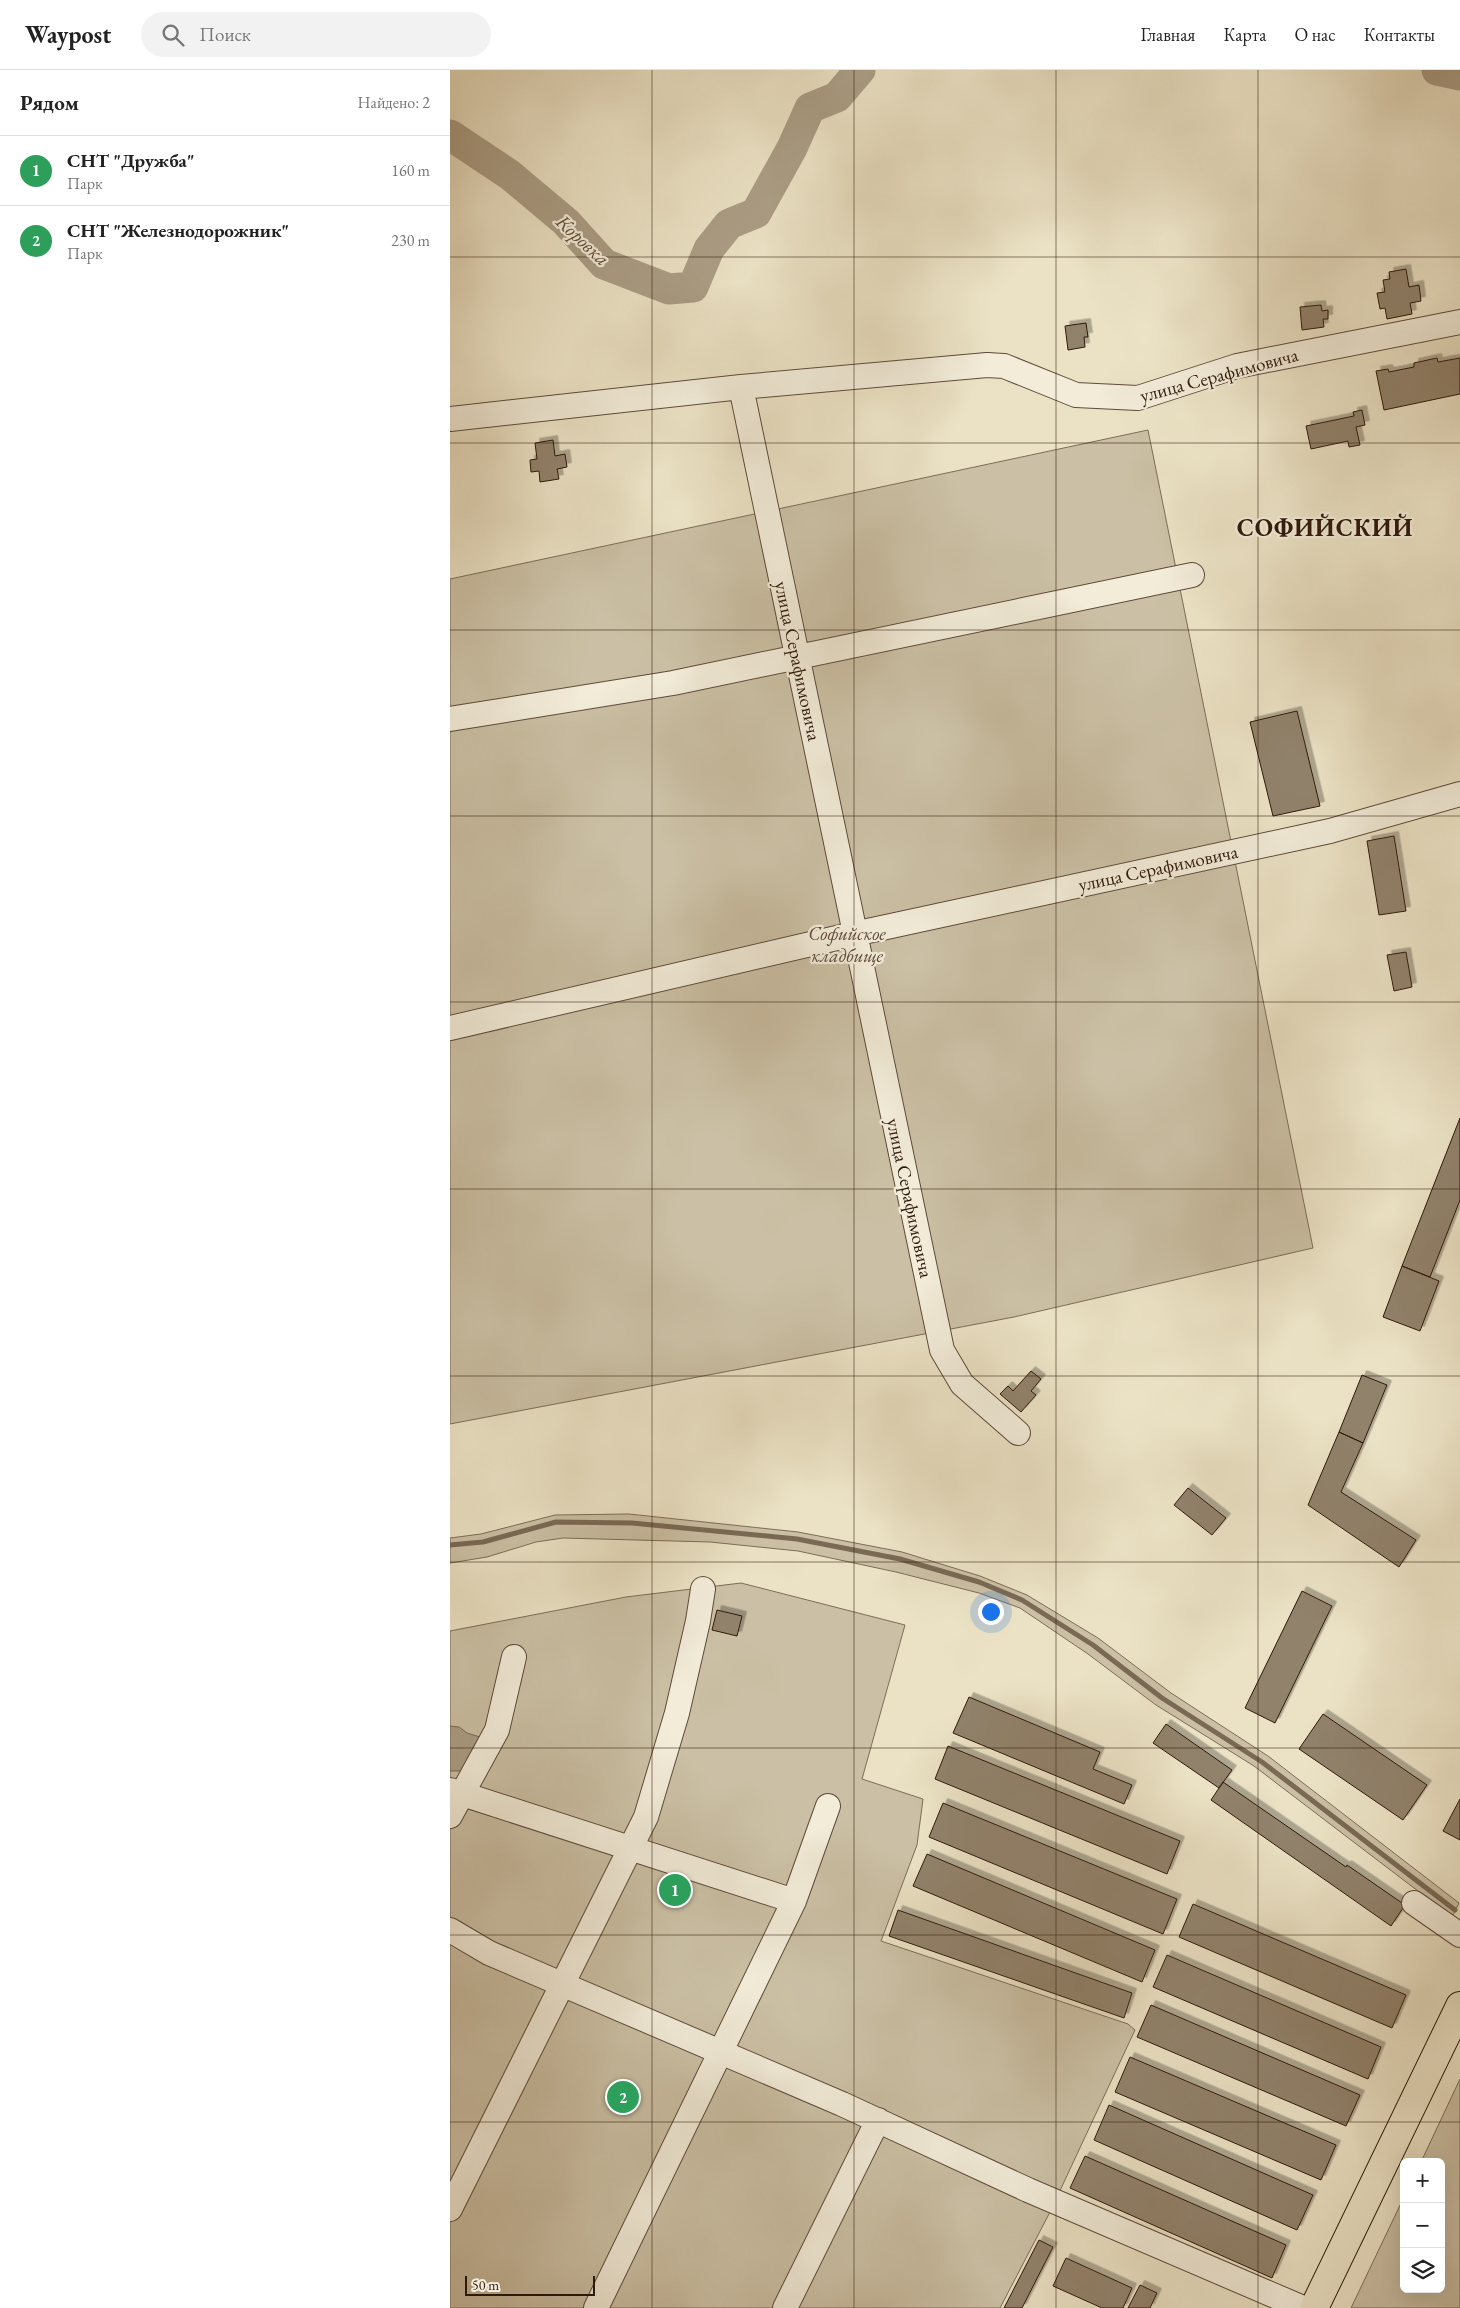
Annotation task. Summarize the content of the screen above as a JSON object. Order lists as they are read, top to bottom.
{
  "streets": {
    "street": ["улица Серафимовича"]
  },
  "districts": ["СОФИЙСКИЙ"],
  "water": ["Коровка"],
  "parks": ["Софийское кладбище"],
  "scale_bar": "50 m",
  "page": {
    "header": "Waypost",
    "search": "Поиск",
    "nav": [
      "Главная",
      "Карта",
      "О нас",
      "Контакты"
    ],
    "heading": ["Рядом", "Найдено: 2"],
    "list": [
      {
        "mark": "1",
        "name": "СНТ \"Дружба\"",
        "note": "Парк",
        "value": "160 m"
      },
      {
        "mark": "2",
        "name": "СНТ \"Железнодорожник\"",
        "note": "Парк",
        "value": "230 m"
      }
    ],
    "pins": ["1", "2"],
    "map_buttons": ["+", "−"],
    "scale": "50 m"
  }
}
